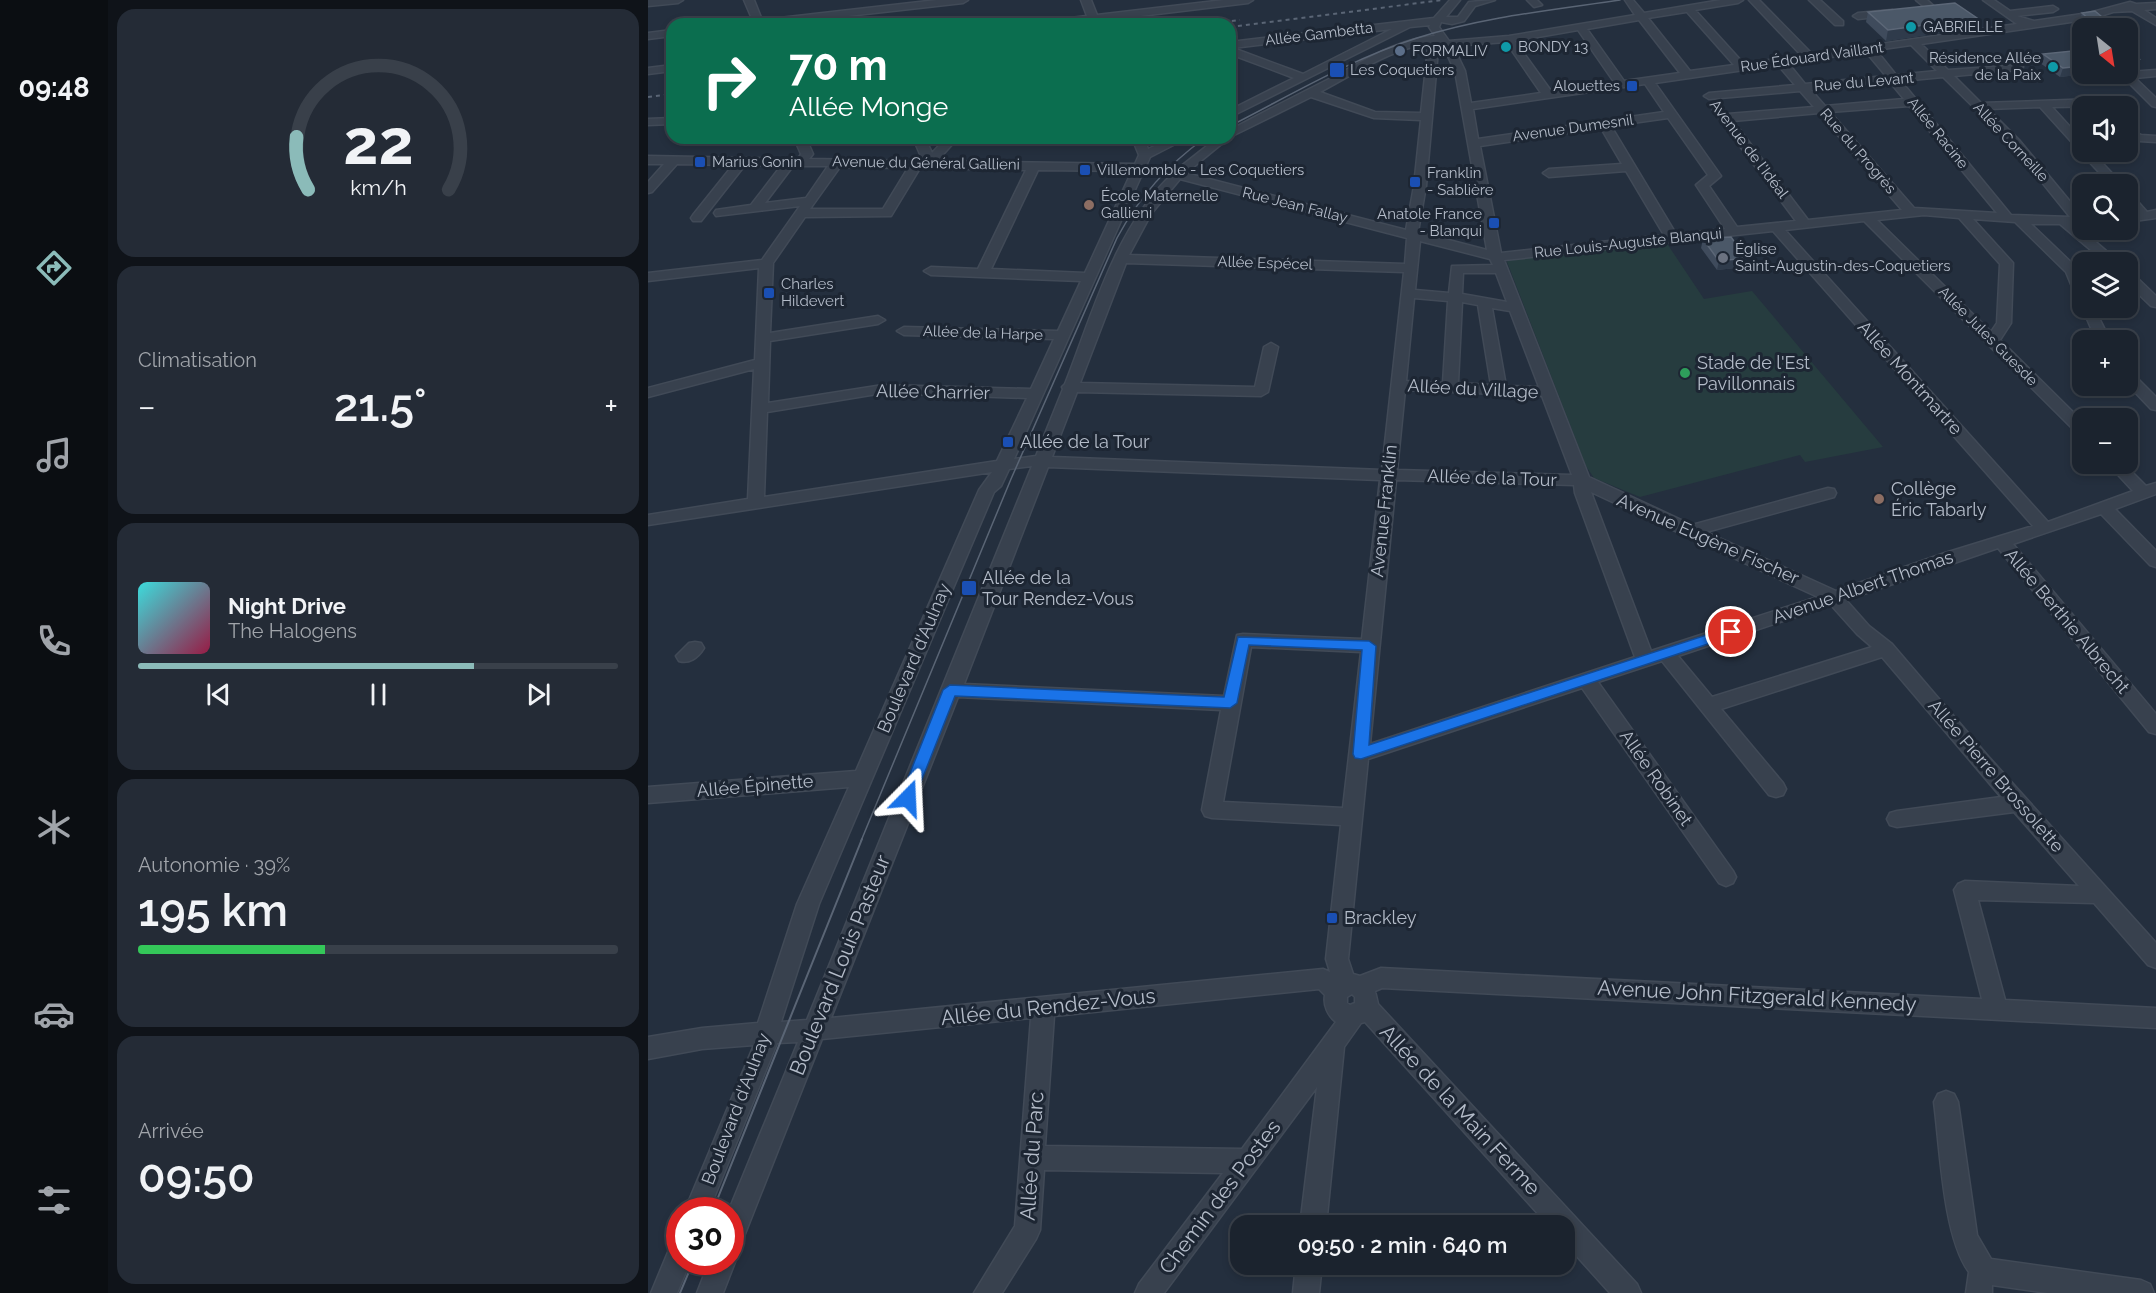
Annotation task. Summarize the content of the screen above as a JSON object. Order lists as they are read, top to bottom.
{
  "streets": {
    "street": [
      "Allée Gambetta",
      "Rue Édouard Vaillant",
      "Rue du Levant",
      "Avenue Dumesnil",
      "Allée Racine",
      "Allée Corneille",
      "Avenue de l'Idéal",
      "Rue du Progrès",
      "Avenue du Général Gallieni",
      "Rue Jean Fallay",
      "Rue Louis-Auguste Blanqui",
      "Allée Espécel",
      "Allée de la Harpe",
      "Allée Jules Guesde",
      "Allée Montmartre",
      "Allée du Village",
      "Allée Charrier",
      "Allée de la Tour",
      "Avenue Franklin",
      "Avenue Eugène Fischer",
      "Avenue Albert Thomas",
      "Allée Berthie Albrecht",
      "Boulevard d'Aulnay",
      "Allée Pierre Brossolette",
      "Allée Robinet",
      "Allée Épinette",
      "Boulevard Louis Pasteur",
      "Avenue John Fitzgerald Kennedy",
      "Allée du Rendez-Vous",
      "Allée de la Main Ferme",
      "Allée du Parc",
      "Chemin des Postes"
    ]
  },
  "crossings": [
    ["Rue Édouard Vaillant", "Rue du Levant"],
    ["Rue Édouard Vaillant", "Allée Racine"],
    ["Rue Édouard Vaillant", "Allée Corneille"],
    ["Rue Édouard Vaillant", "Avenue de l'Idéal"],
    ["Rue Édouard Vaillant", "Rue du Progrès"],
    ["Rue du Levant", "Allée Racine"],
    ["Rue du Levant", "Allée Corneille"],
    ["Rue du Levant", "Avenue de l'Idéal"],
    ["Rue du Levant", "Rue du Progrès"],
    ["Allée Racine", "Rue Louis-Auguste Blanqui"],
    ["Avenue de l'Idéal", "Rue Louis-Auguste Blanqui"],
    ["Rue du Progrès", "Rue Louis-Auguste Blanqui"],
    ["Avenue du Général Gallieni", "Rue Jean Fallay"],
    ["Avenue du Général Gallieni", "Boulevard d'Aulnay"],
    ["Rue Jean Fallay", "Rue Louis-Auguste Blanqui"],
    ["Rue Jean Fallay", "Avenue Franklin"],
    ["Rue Louis-Auguste Blanqui", "Allée Jules Guesde"],
    ["Rue Louis-Auguste Blanqui", "Allée Montmartre"],
    ["Allée Espécel", "Avenue Franklin"],
    ["Allée de la Harpe", "Boulevard d'Aulnay"],
    ["Allée Montmartre", "Avenue Albert Thomas"],
    ["Allée du Village", "Avenue Franklin"],
    ["Allée Charrier", "Boulevard d'Aulnay"],
    ["Allée de la Tour", "Avenue Franklin"],
    ["Allée de la Tour", "Avenue Eugène Fischer"],
    ["Allée de la Tour", "Boulevard d'Aulnay"],
    ["Avenue Franklin", "Avenue Albert Thomas"],
    ["Avenue Franklin", "Avenue John Fitzgerald Kennedy"],
    ["Avenue Franklin", "Allée du Rendez-Vous"],
    ["Avenue Franklin", "Allée de la Main Ferme"],
    ["Avenue Eugène Fischer", "Avenue Albert Thomas"],
    ["Avenue Eugène Fischer", "Allée Pierre Brossolette"],
    ["Avenue Albert Thomas", "Allée Berthie Albrecht"],
    ["Avenue Albert Thomas", "Allée Pierre Brossolette"],
    ["Avenue Albert Thomas", "Allée Robinet"],
    ["Boulevard d'Aulnay", "Allée Épinette"],
    ["Boulevard d'Aulnay", "Allée du Rendez-Vous"],
    ["Boulevard Louis Pasteur", "Allée du Rendez-Vous"],
    ["Avenue John Fitzgerald Kennedy", "Allée du Rendez-Vous"],
    ["Avenue John Fitzgerald Kennedy", "Allée de la Main Ferme"],
    ["Allée du Rendez-Vous", "Allée de la Main Ferme"],
    ["Allée du Rendez-Vous", "Allée du Parc"]
  ],
  "places": {
    "other": [
      "GABRIELLE",
      "BONDY 13",
      "FORMALIV",
      "Résidence Allée de la Paix",
      "École Maternelle Gallieni",
      "Église Saint-Augustin-des-Coquetiers",
      "Stade de l'Est Pavillonnais",
      "Collège Éric Tabarly"
    ],
    "transit": [
      "Les Coquetiers",
      "Alouettes",
      "Marius Gonin",
      "Villemomble - Les Coquetiers",
      "Franklin - Sablière",
      "Anatole France - Blanqui",
      "Charles Hildevert",
      "Allée de la Tour",
      "Allée de la Tour Rendez-Vous",
      "Brackley"
    ]
  },
  "north": "bottom right",
  "page": {
    "tabs": "09:48",
    "map_buttons": ["+", "−"],
    "turn": ["70 m", "Allée Monge"],
    "tile": [
      "Climatisation",
      ["Autonomie · 39%", "195 km"],
      ["Arrivée", "09:50"]
    ],
    "heat": ["−", "21.5°", "+"],
    "song": ["Night Drive", "The Halogens"],
    "limit": "30",
    "trip": "09:50 · 2 min · 640 m",
    "gauge": ["22", "km/h"]
  }
}
